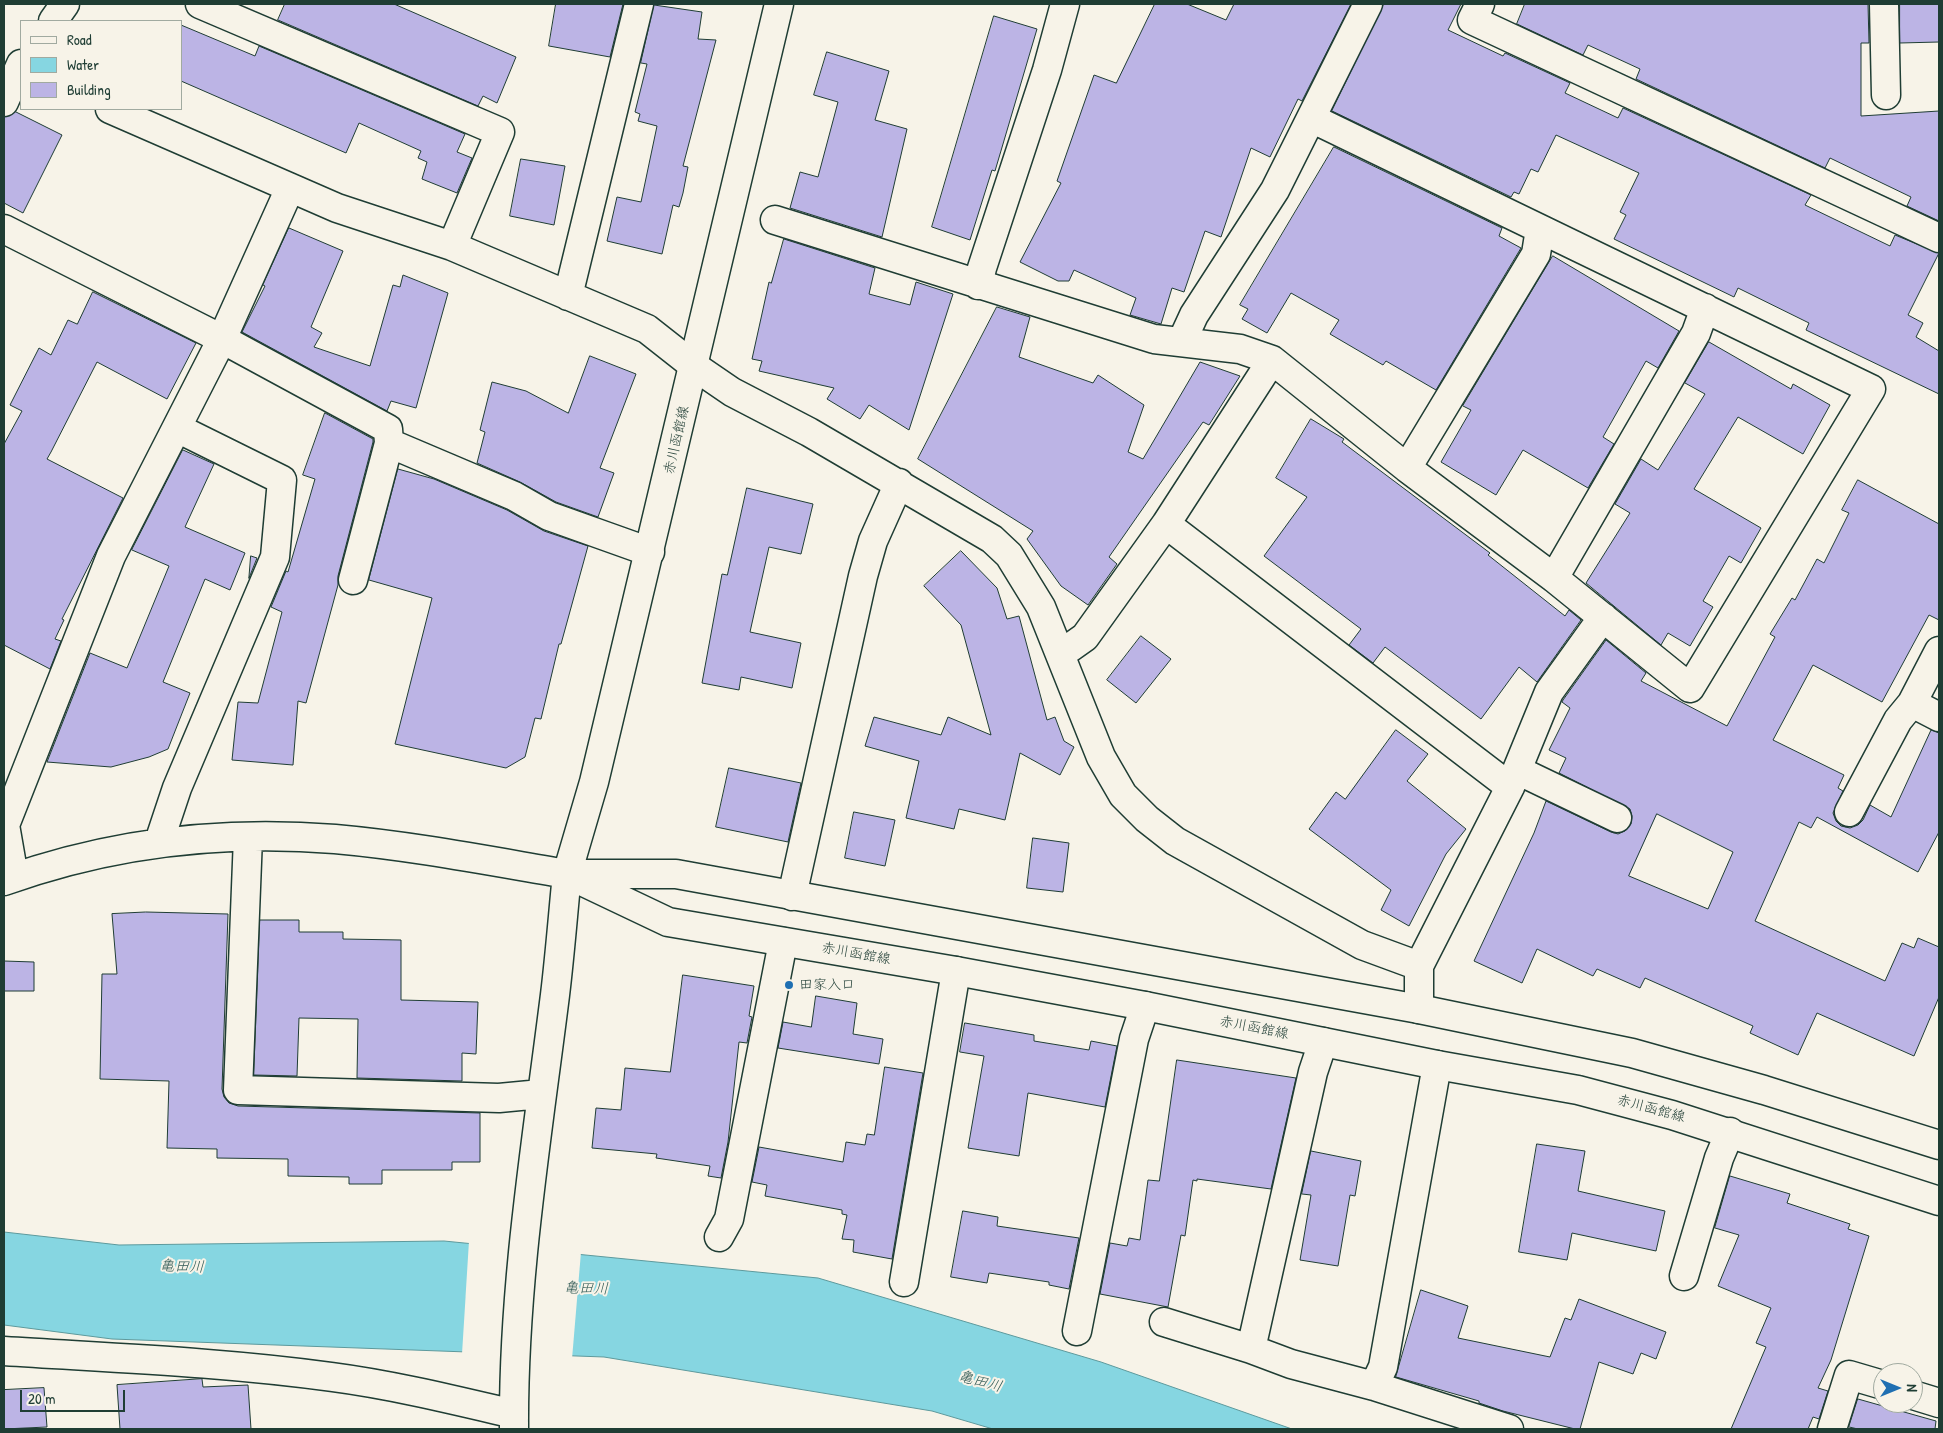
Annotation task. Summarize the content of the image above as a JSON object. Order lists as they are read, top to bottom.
{
  "streets": {
    "street": ["赤川函館線"]
  },
  "water": ["亀田川"],
  "places": ["田家入口"],
  "legend": ["Road", "Water", "Building"],
  "scale_bar": "20 m",
  "north": "right"
}
